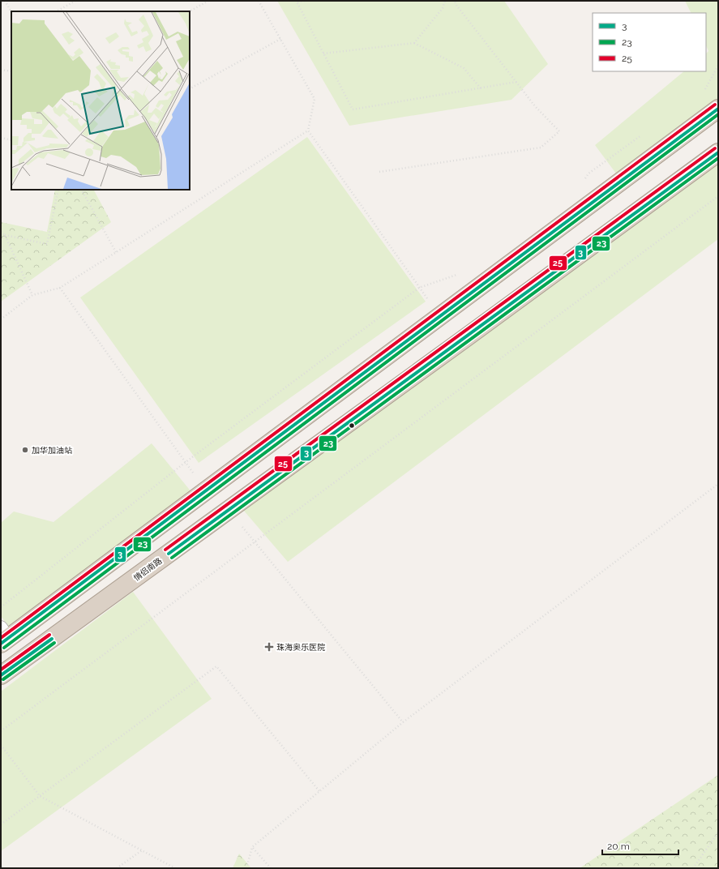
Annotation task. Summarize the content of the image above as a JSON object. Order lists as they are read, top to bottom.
{
  "streets": {
    "highway": ["情侣南路"]
  },
  "places": {
    "other": ["加华加油站"],
    "health": ["珠海奥乐医院"]
  },
  "lines": ["transit line 25", "transit line 3", "transit line 23"],
  "legend": ["3", "23", "25"],
  "scale_bar": "20 m"
}
